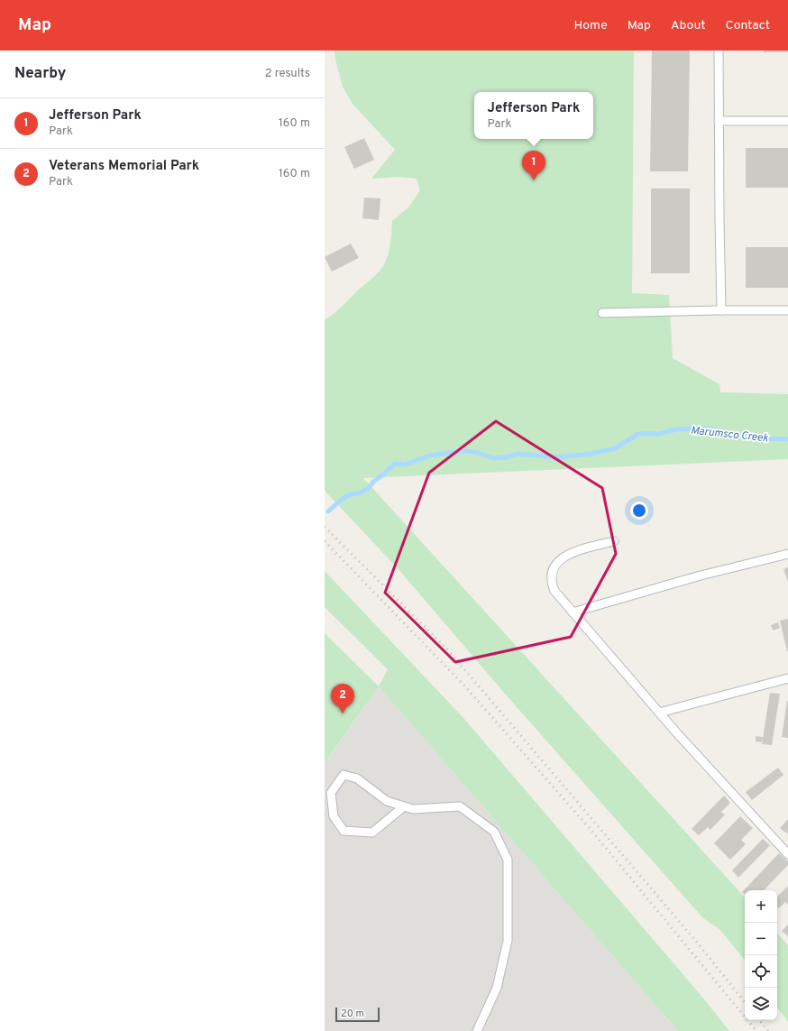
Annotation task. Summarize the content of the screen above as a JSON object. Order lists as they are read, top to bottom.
{
  "water": ["Marumsco Creek"],
  "scale_bar": "20 m",
  "page": {
    "header": "Map",
    "nav": [
      "Home",
      "Map",
      "About",
      "Contact"
    ],
    "heading": ["Nearby", "2 results"],
    "popup": ["Jefferson Park", "Park"],
    "list": [
      {
        "mark": "1",
        "name": "Jefferson Park",
        "note": "Park",
        "value": "160 m"
      },
      {
        "mark": "2",
        "name": "Veterans Memorial Park",
        "note": "Park",
        "value": "160 m"
      }
    ],
    "pins": ["1", "2"],
    "map_buttons": ["+", "−"],
    "scale": "20 m"
  }
}
